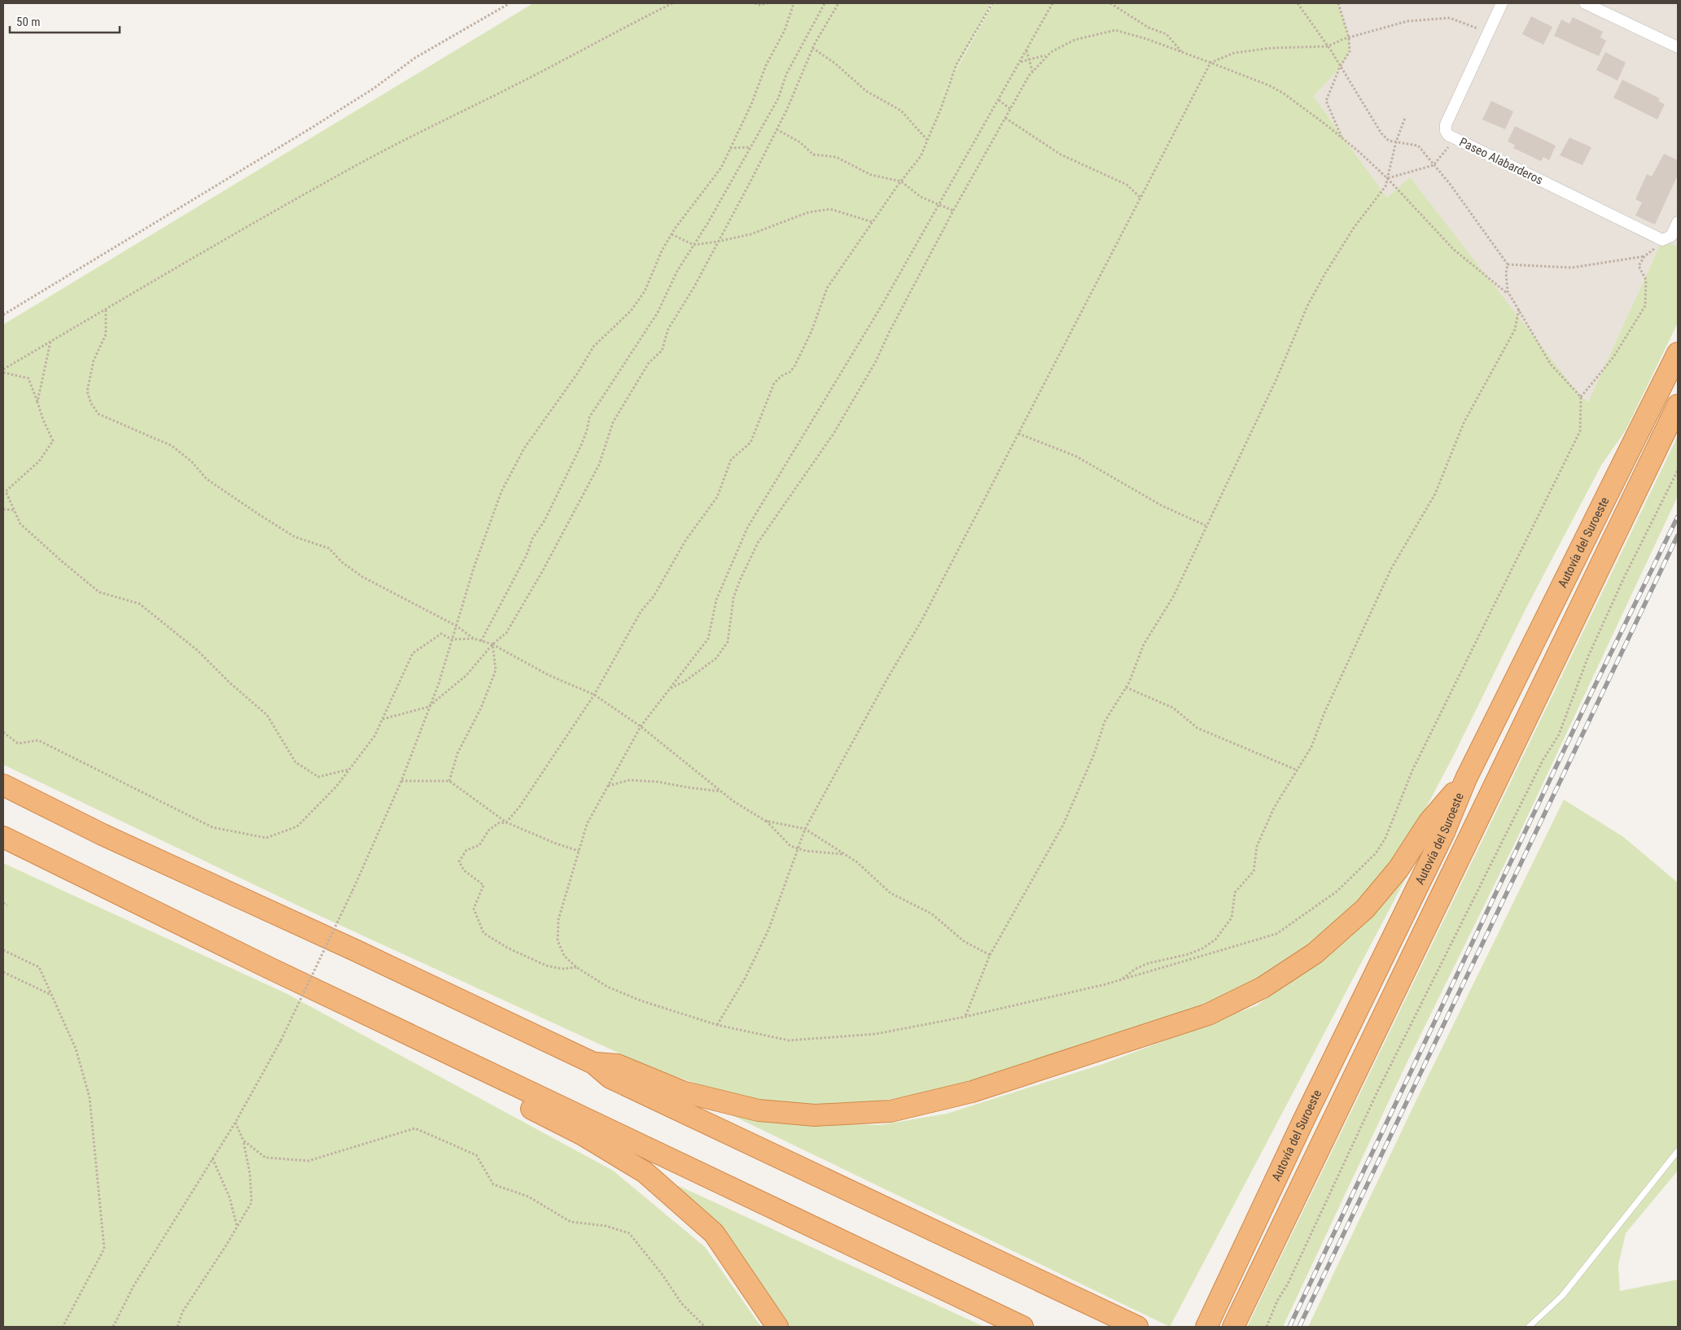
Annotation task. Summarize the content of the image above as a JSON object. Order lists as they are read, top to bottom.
{
  "streets": {
    "highway": ["Autovía del Suroeste"],
    "street": ["Paseo Alabarderos"]
  },
  "scale_bar": "50 m"
}
